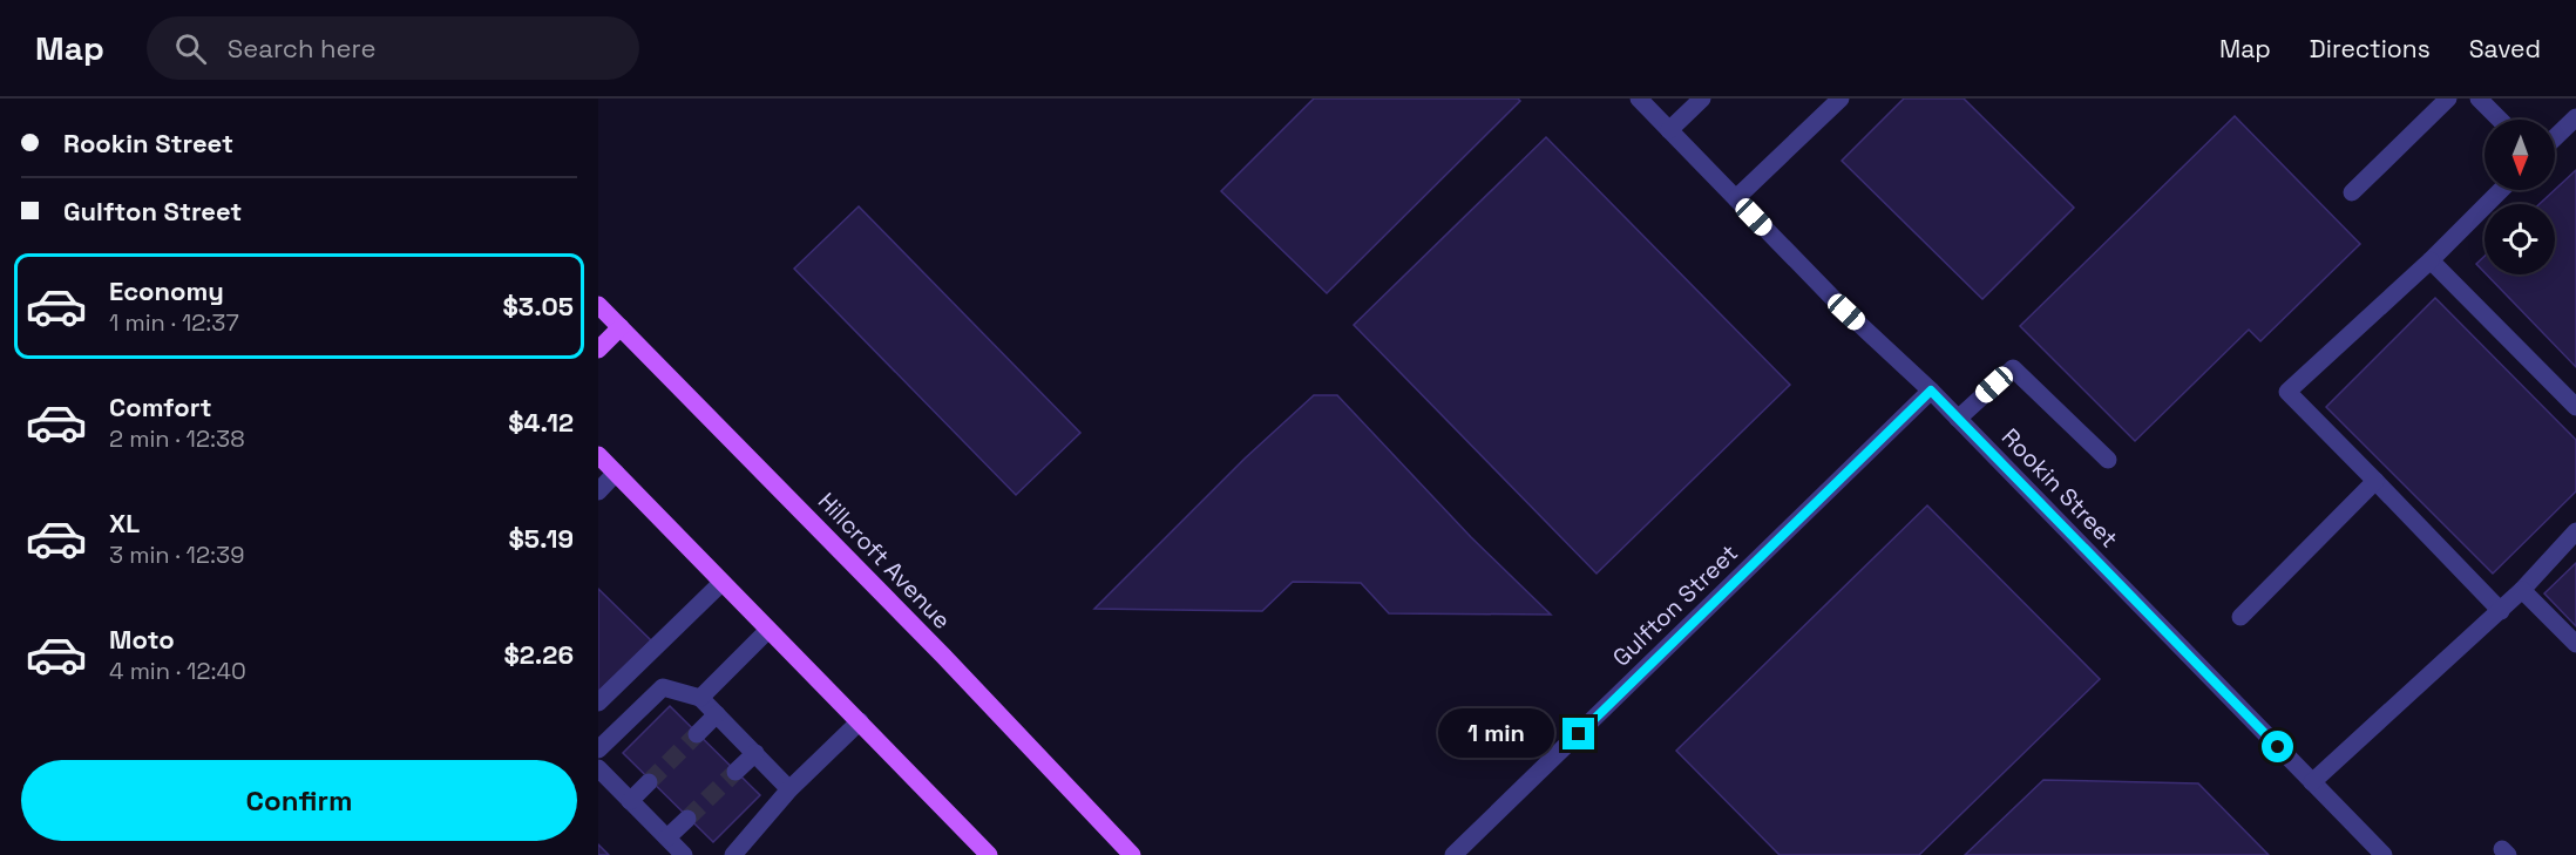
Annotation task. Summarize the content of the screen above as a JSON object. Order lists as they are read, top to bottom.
{
  "streets": {
    "main road": ["Hillcroft Avenue"],
    "street": ["Rookin Street", "Gulfton Street"]
  },
  "crossings": [
    ["Rookin Street", "Gulfton Street"]
  ],
  "north": "bottom",
  "page": {
    "header": "Map",
    "search": "Search here",
    "nav": ["Map", "Directions", "Saved"],
    "banner": ["Rookin Street", "Gulfton Street"],
    "list": [
      {
        "name": "Economy",
        "note": "1 min · 12:37",
        "value": "$3.05"
      },
      {
        "name": "Comfort",
        "note": "2 min · 12:38",
        "value": "$4.12"
      },
      {
        "name": "XL",
        "note": "3 min · 12:39",
        "value": "$5.19"
      },
      {
        "name": "Moto",
        "note": "4 min · 12:40",
        "value": "$2.26"
      }
    ],
    "bubble": "1 min",
    "buttons": "Confirm"
  }
}
